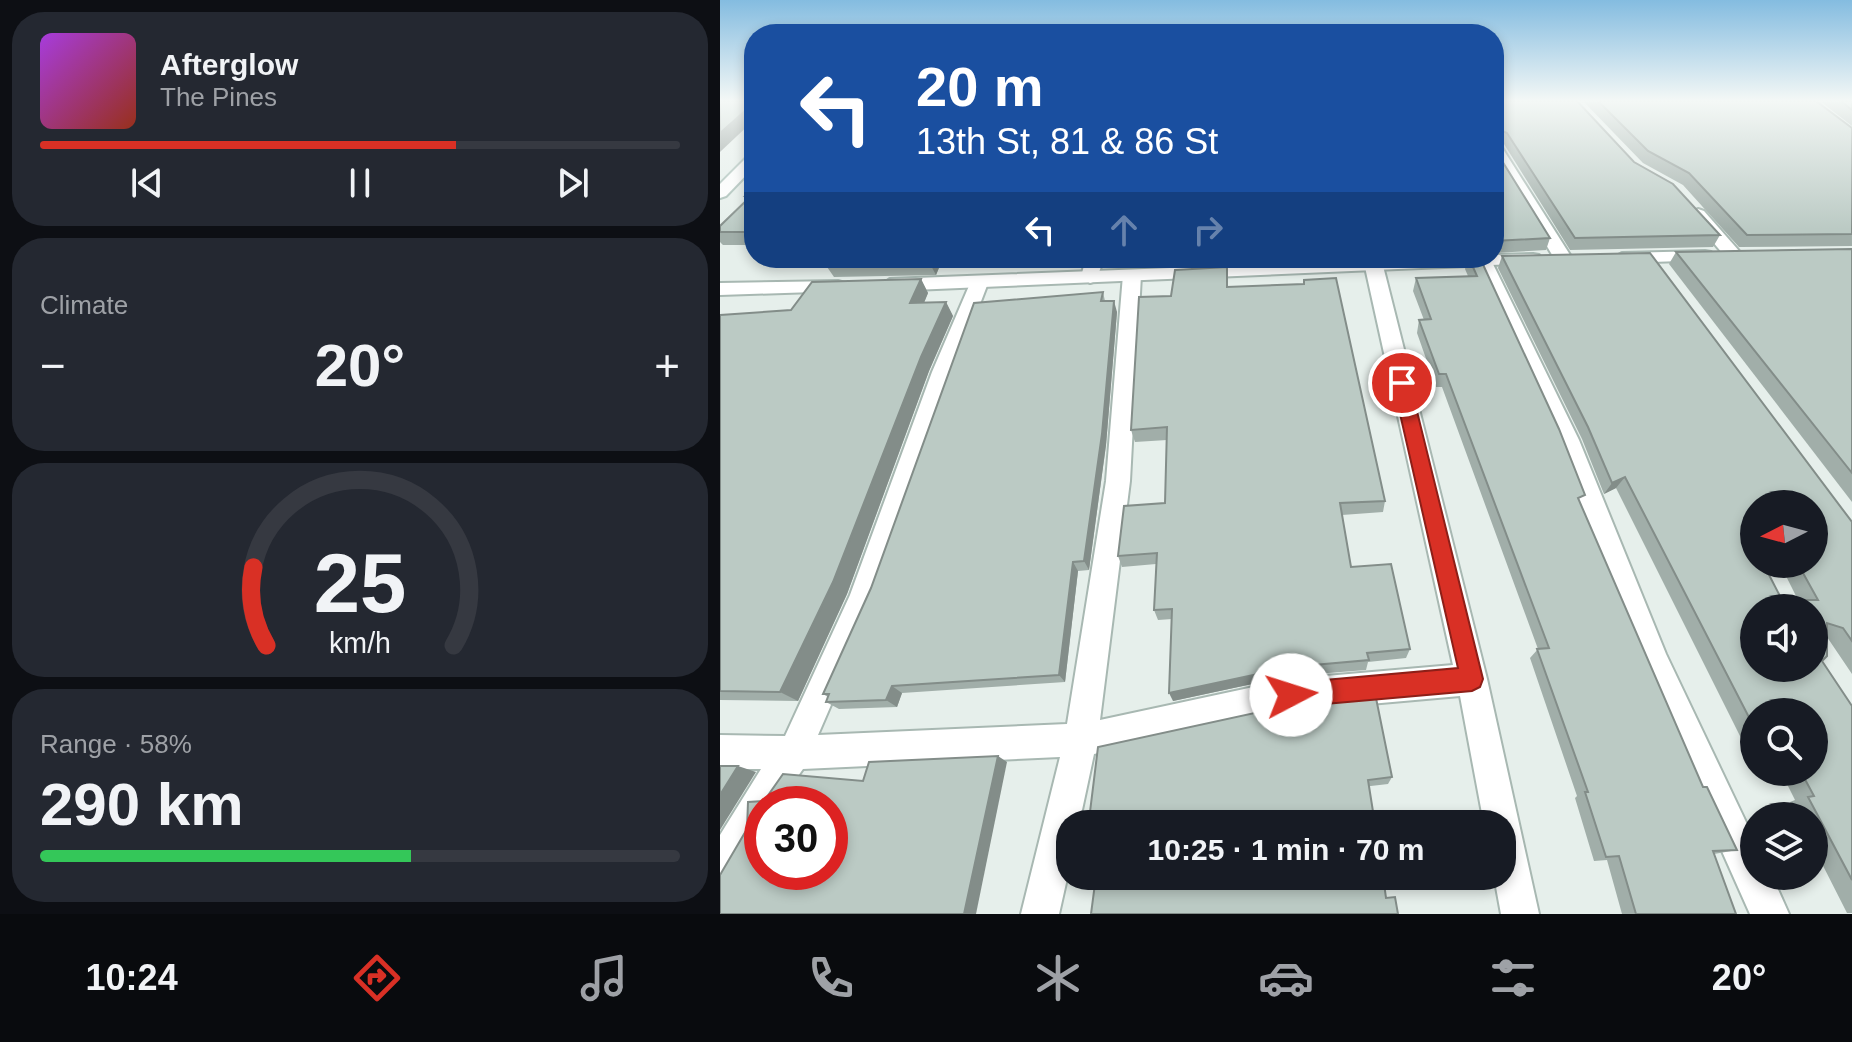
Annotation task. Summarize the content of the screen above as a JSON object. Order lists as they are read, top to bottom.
{
  "north": "left",
  "page": {
    "turn": ["20 m", "13th St, 81 & 86 St"],
    "song": ["Afterglow", "The Pines"],
    "tile": [
      "Climate",
      ["Range · 58%", "290 km"]
    ],
    "heat": ["−", "20°", "+"],
    "limit": "30",
    "trip": "10:25 · 1 min · 70 m",
    "tabs": ["10:24", "20°"],
    "gauge": ["25", "km/h"]
  }
}
